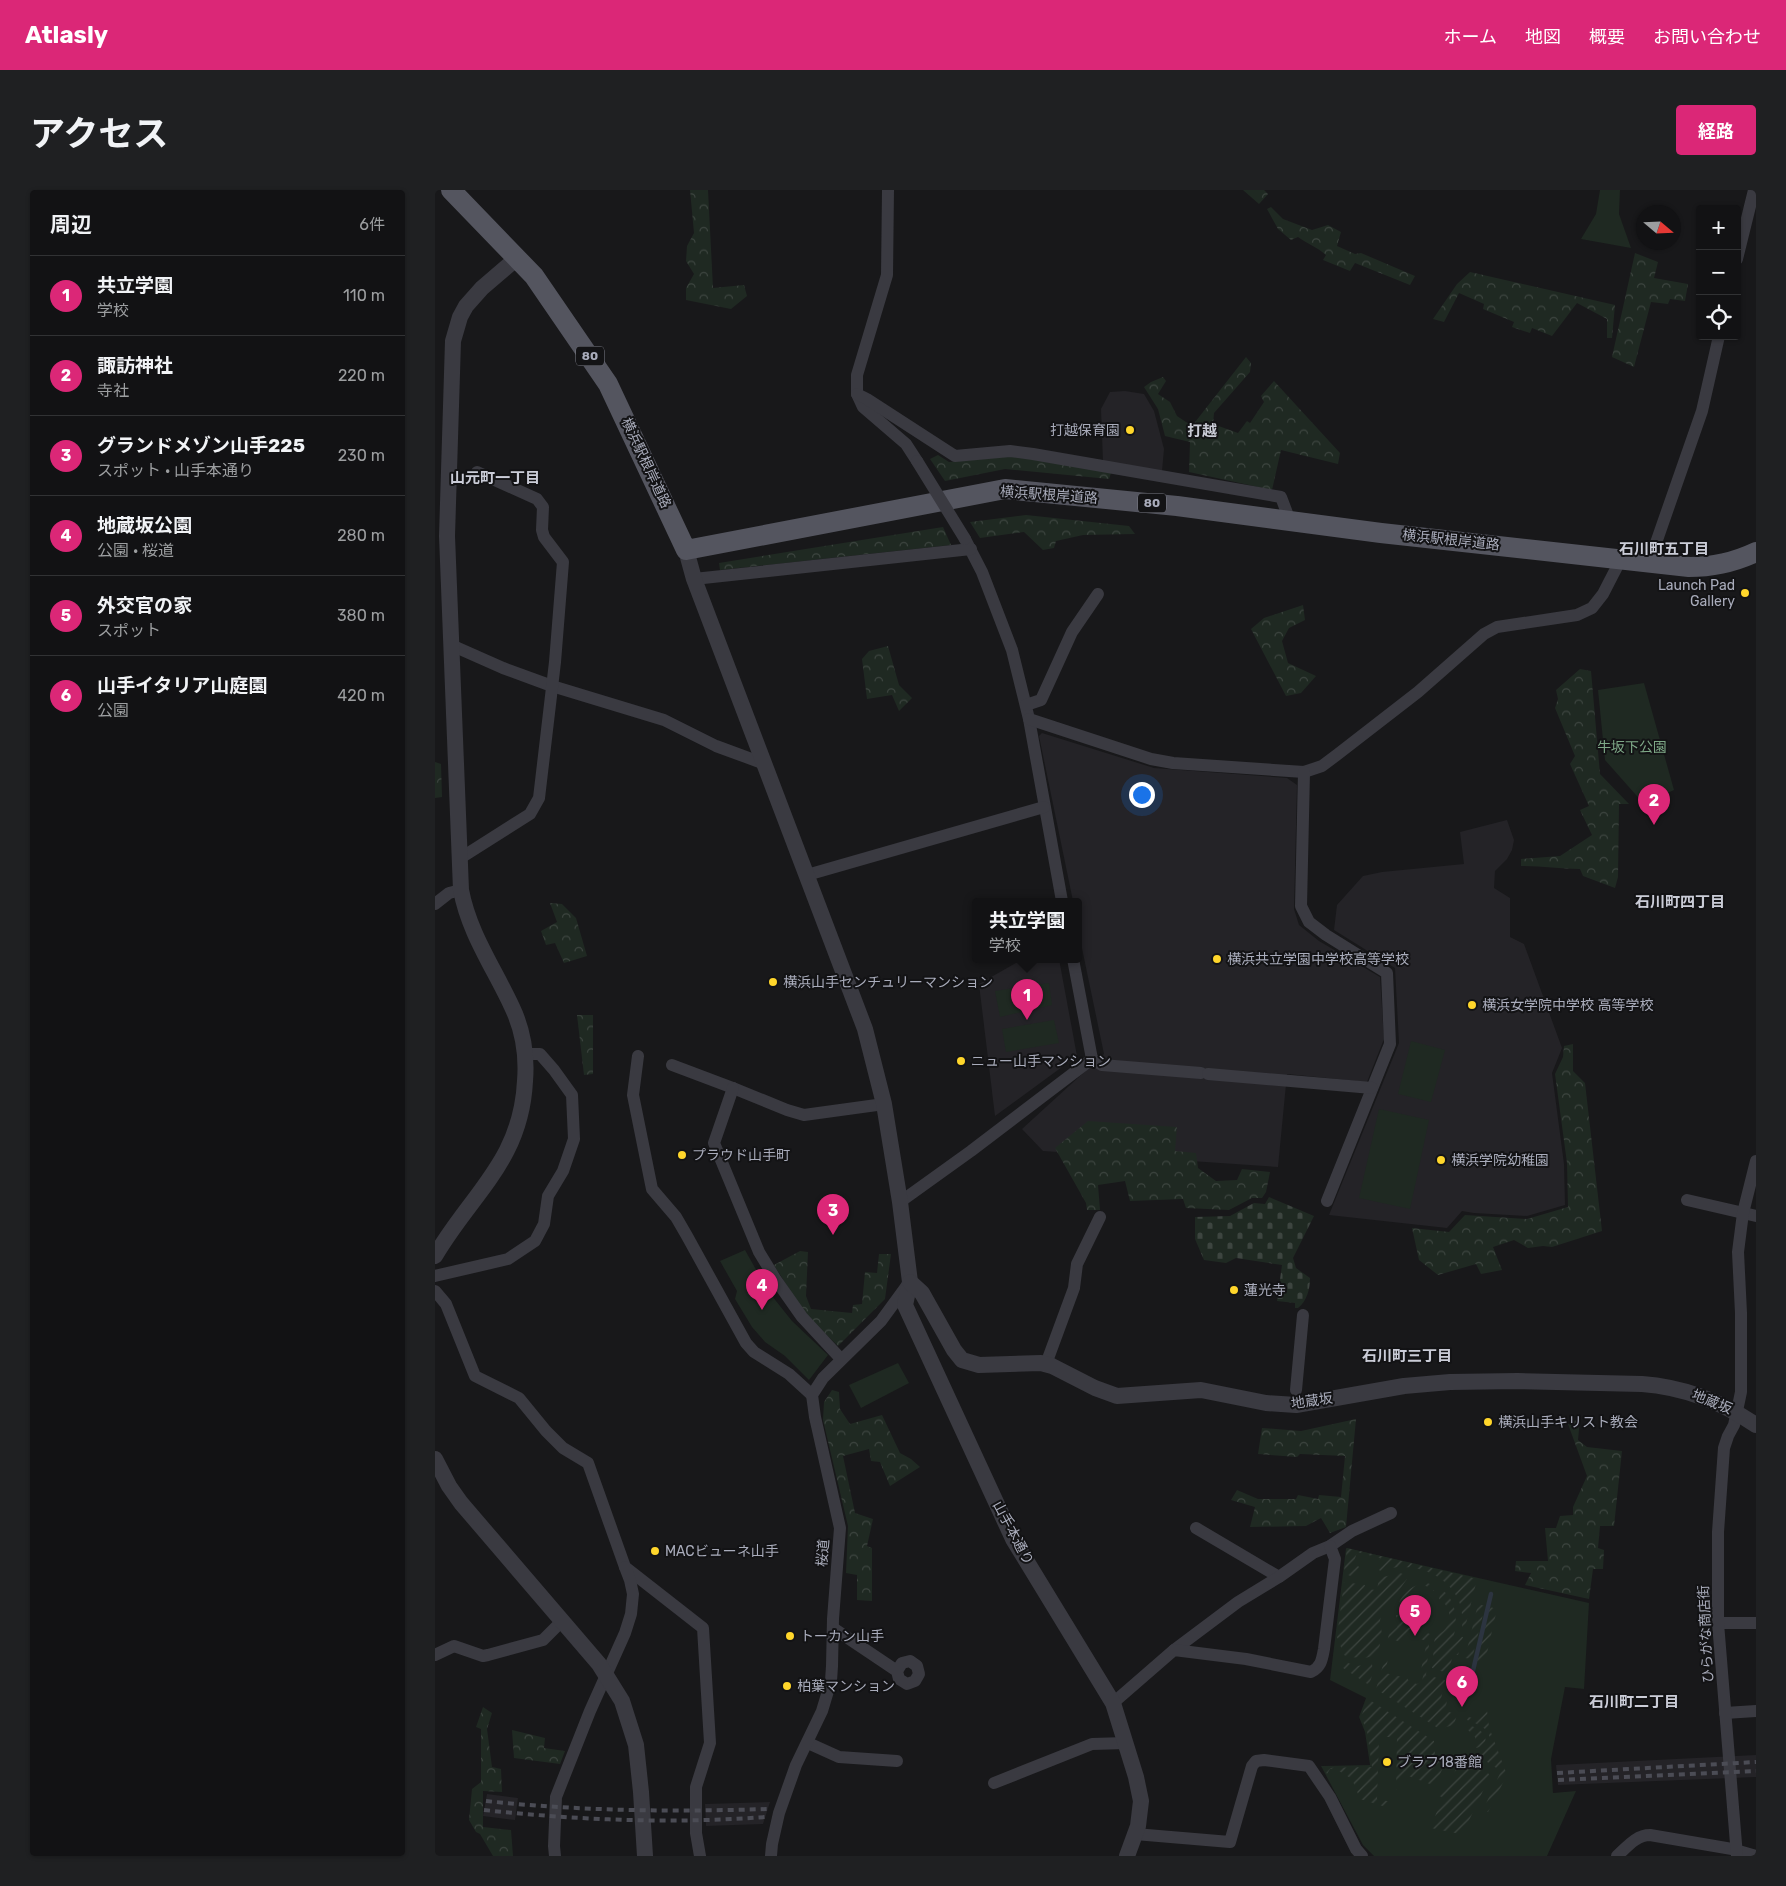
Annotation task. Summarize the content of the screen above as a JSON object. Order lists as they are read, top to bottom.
{
  "streets": {
    "main road": ["80", "横浜駅根岸道路"],
    "street": [
      "地蔵坂",
      "山手本通り",
      "桜道",
      "ひらがな商店街"
    ]
  },
  "crossings": [
    ["横浜駅根岸道路", "山手本通り"],
    ["地蔵坂", "山手本通り"],
    ["地蔵坂", "ひらがな商店街"]
  ],
  "districts": [
    "打越",
    "山元町一丁目",
    "石川町五丁目",
    "石川町四丁目",
    "石川町三丁目",
    "石川町二丁目"
  ],
  "parks": ["牛坂下公園"],
  "places": [
    "打越保育園",
    "Launch Pad Gallery",
    "横浜共立学園中学校高等学校",
    "横浜山手センチュリーマンション",
    "横浜女学院中学校 高等学校",
    "ニュー山手マンション",
    "プラウド山手町",
    "横浜学院幼稚園",
    "蓮光寺",
    "横浜山手キリスト教会",
    "MACビューネ山手",
    "トーカン山手",
    "柏葉マンション",
    "ブラフ18番館"
  ],
  "north": "right",
  "page": {
    "header": "Atlasly",
    "nav": [
      "ホーム",
      "地図",
      "概要",
      "お問い合わせ"
    ],
    "title": "アクセス",
    "buttons": "経路",
    "heading": ["周辺", "6件"],
    "map_buttons": ["+", "−"],
    "list": [
      {
        "mark": "1",
        "name": "共立学園",
        "note": "学校",
        "value": "110 m"
      },
      {
        "mark": "2",
        "name": "諏訪神社",
        "note": "寺社",
        "value": "220 m"
      },
      {
        "mark": "3",
        "name": "グランドメゾン山手225",
        "note": "スポット · 山手本通り",
        "value": "230 m"
      },
      {
        "mark": "4",
        "name": "地蔵坂公園",
        "note": "公園 · 桜道",
        "value": "280 m"
      },
      {
        "mark": "5",
        "name": "外交官の家",
        "note": "スポット",
        "value": "380 m"
      },
      {
        "mark": "6",
        "name": "山手イタリア山庭園",
        "note": "公園",
        "value": "420 m"
      }
    ],
    "pins": [
      "2",
      "1",
      "3",
      "4",
      "5",
      "6"
    ],
    "popup": ["共立学園", "学校"]
  }
}
